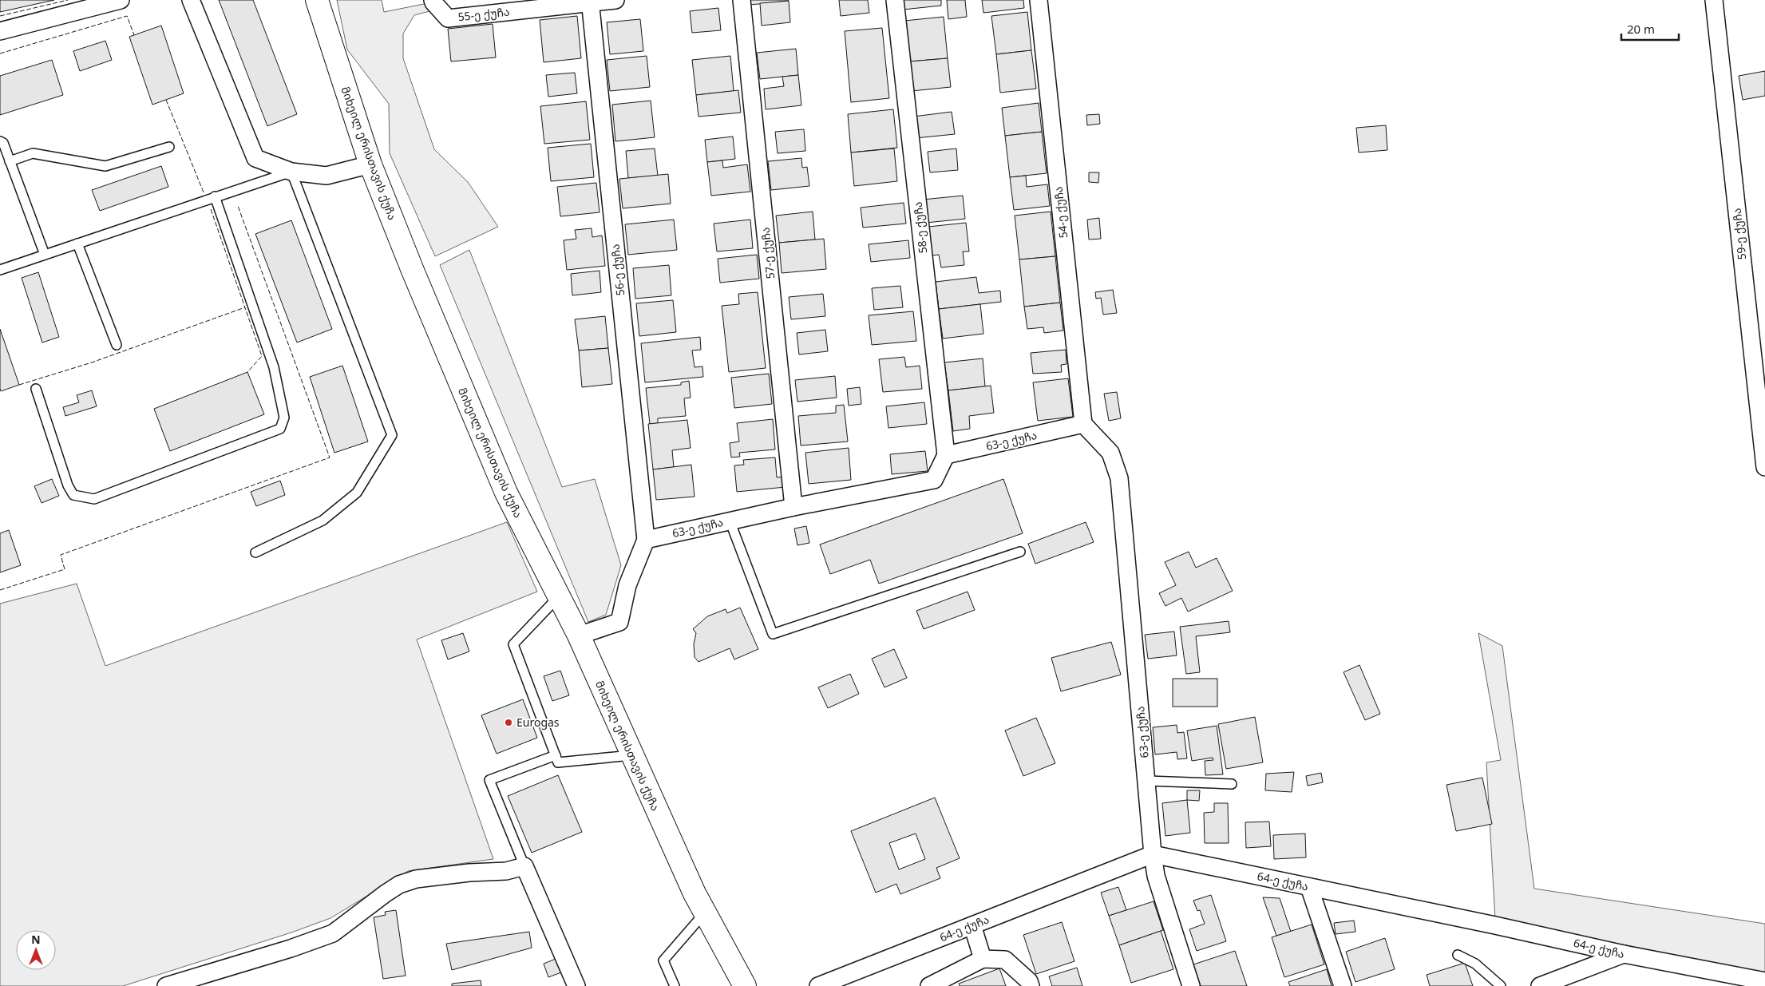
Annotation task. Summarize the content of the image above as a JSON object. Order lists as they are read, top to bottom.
{
  "streets": {
    "main road": ["მიხეილ ერისთავის ქუჩა"],
    "street": [
      "55-ე ქუჩა",
      "54-ე ქუჩა",
      "58-ე ქუჩა",
      "59-ე ქუჩა",
      "57-ე ქუჩა",
      "56-ე ქუჩა",
      "63-ე ქუჩა",
      "64-ე ქუჩა"
    ]
  },
  "crossings": [
    ["55-ე ქუჩა", "56-ე ქუჩა"],
    ["54-ე ქუჩა", "63-ე ქუჩა"],
    ["58-ე ქუჩა", "63-ე ქუჩა"],
    ["57-ე ქუჩა", "63-ე ქუჩა"],
    ["56-ე ქუჩა", "63-ე ქუჩა"],
    ["63-ე ქუჩა", "64-ე ქუჩა"]
  ],
  "places": ["Eurogas"],
  "scale_bar": "20 m",
  "north": "top"
}
